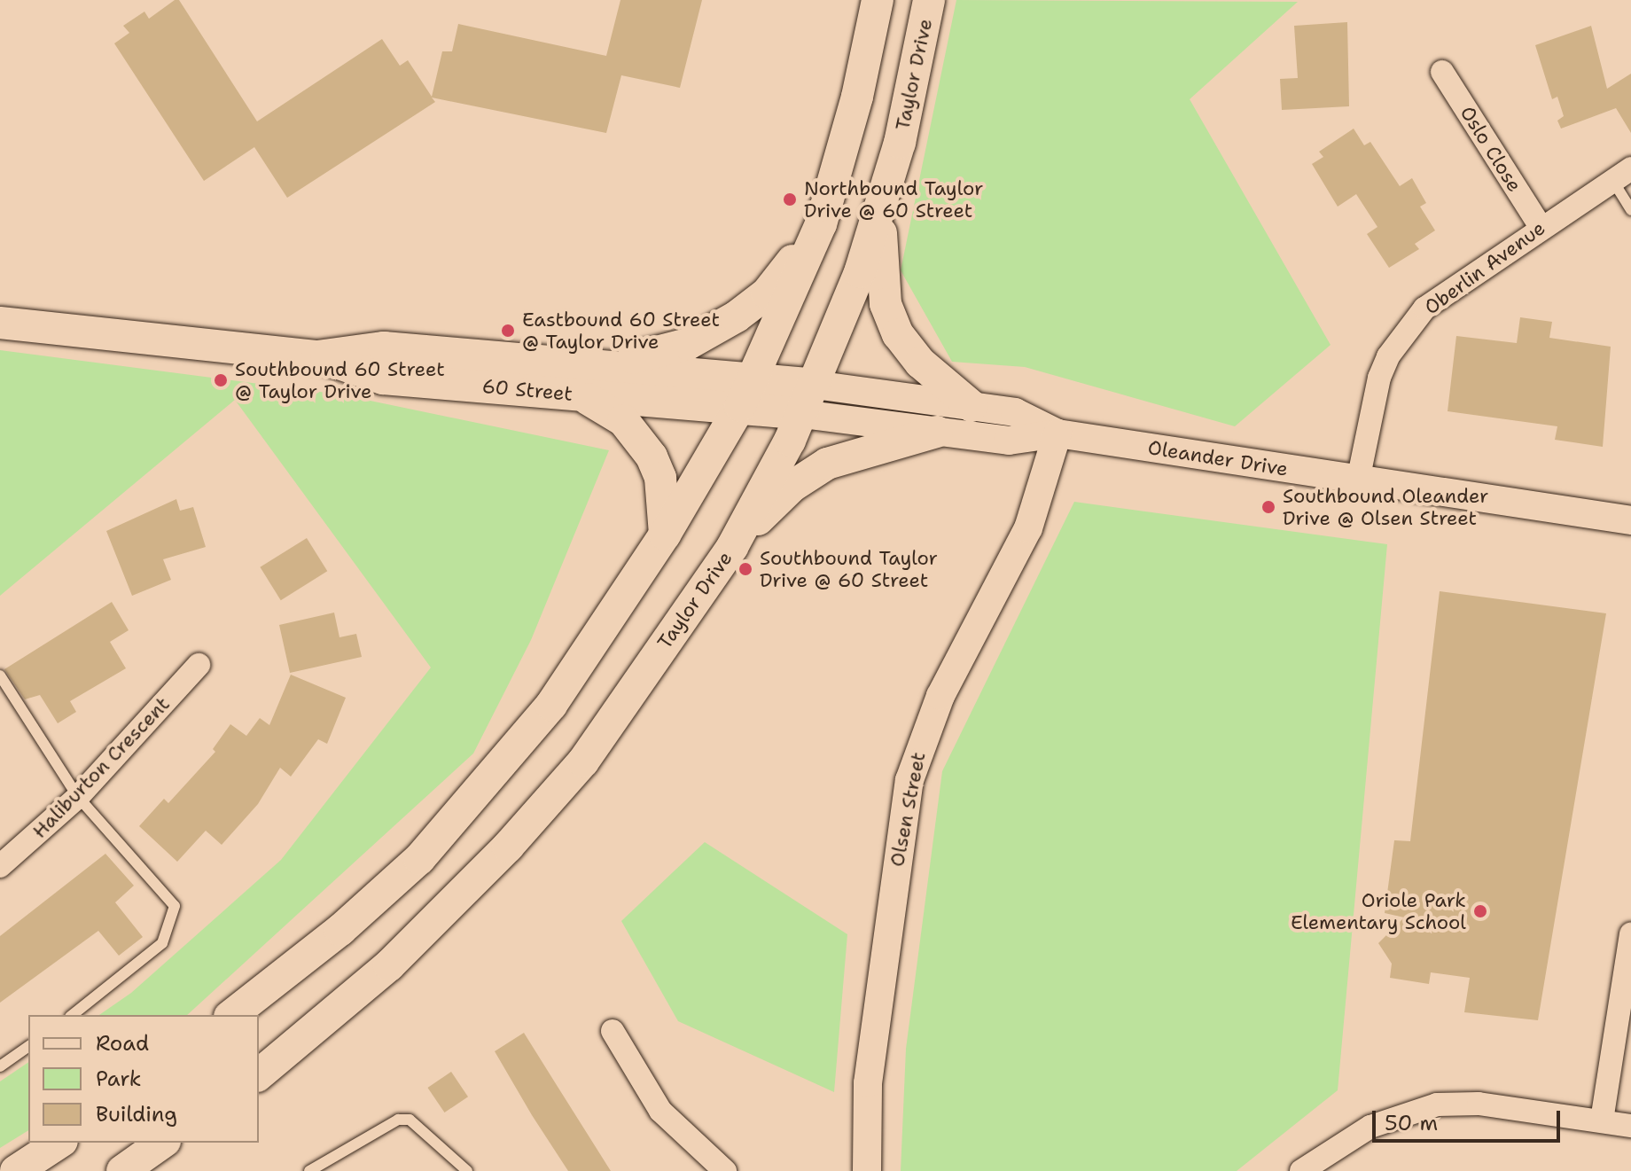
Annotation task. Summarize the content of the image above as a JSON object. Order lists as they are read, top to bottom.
{
  "streets": {
    "main road": ["Taylor Drive", "60 Street"],
    "street": [
      "Oslo Close",
      "Oberlin Avenue",
      "Oleander Drive",
      "Haliburton Crescent",
      "Olsen Street"
    ]
  },
  "crossings": [
    ["Taylor Drive", "Oleander Drive"],
    ["Oslo Close", "Oberlin Avenue"],
    ["Oberlin Avenue", "Oleander Drive"],
    ["Oleander Drive", "Olsen Street"]
  ],
  "places": [
    "Northbound Taylor Drive @ 60 Street",
    "Eastbound 60 Street @ Taylor Drive",
    "Southbound 60 Street @ Taylor Drive",
    "Southbound Oleander Drive @ Olsen Street",
    "Southbound Taylor Drive @ 60 Street",
    "Oriole Park Elementary School"
  ],
  "legend": ["Road", "Park", "Building"],
  "scale_bar": "50 m"
}
